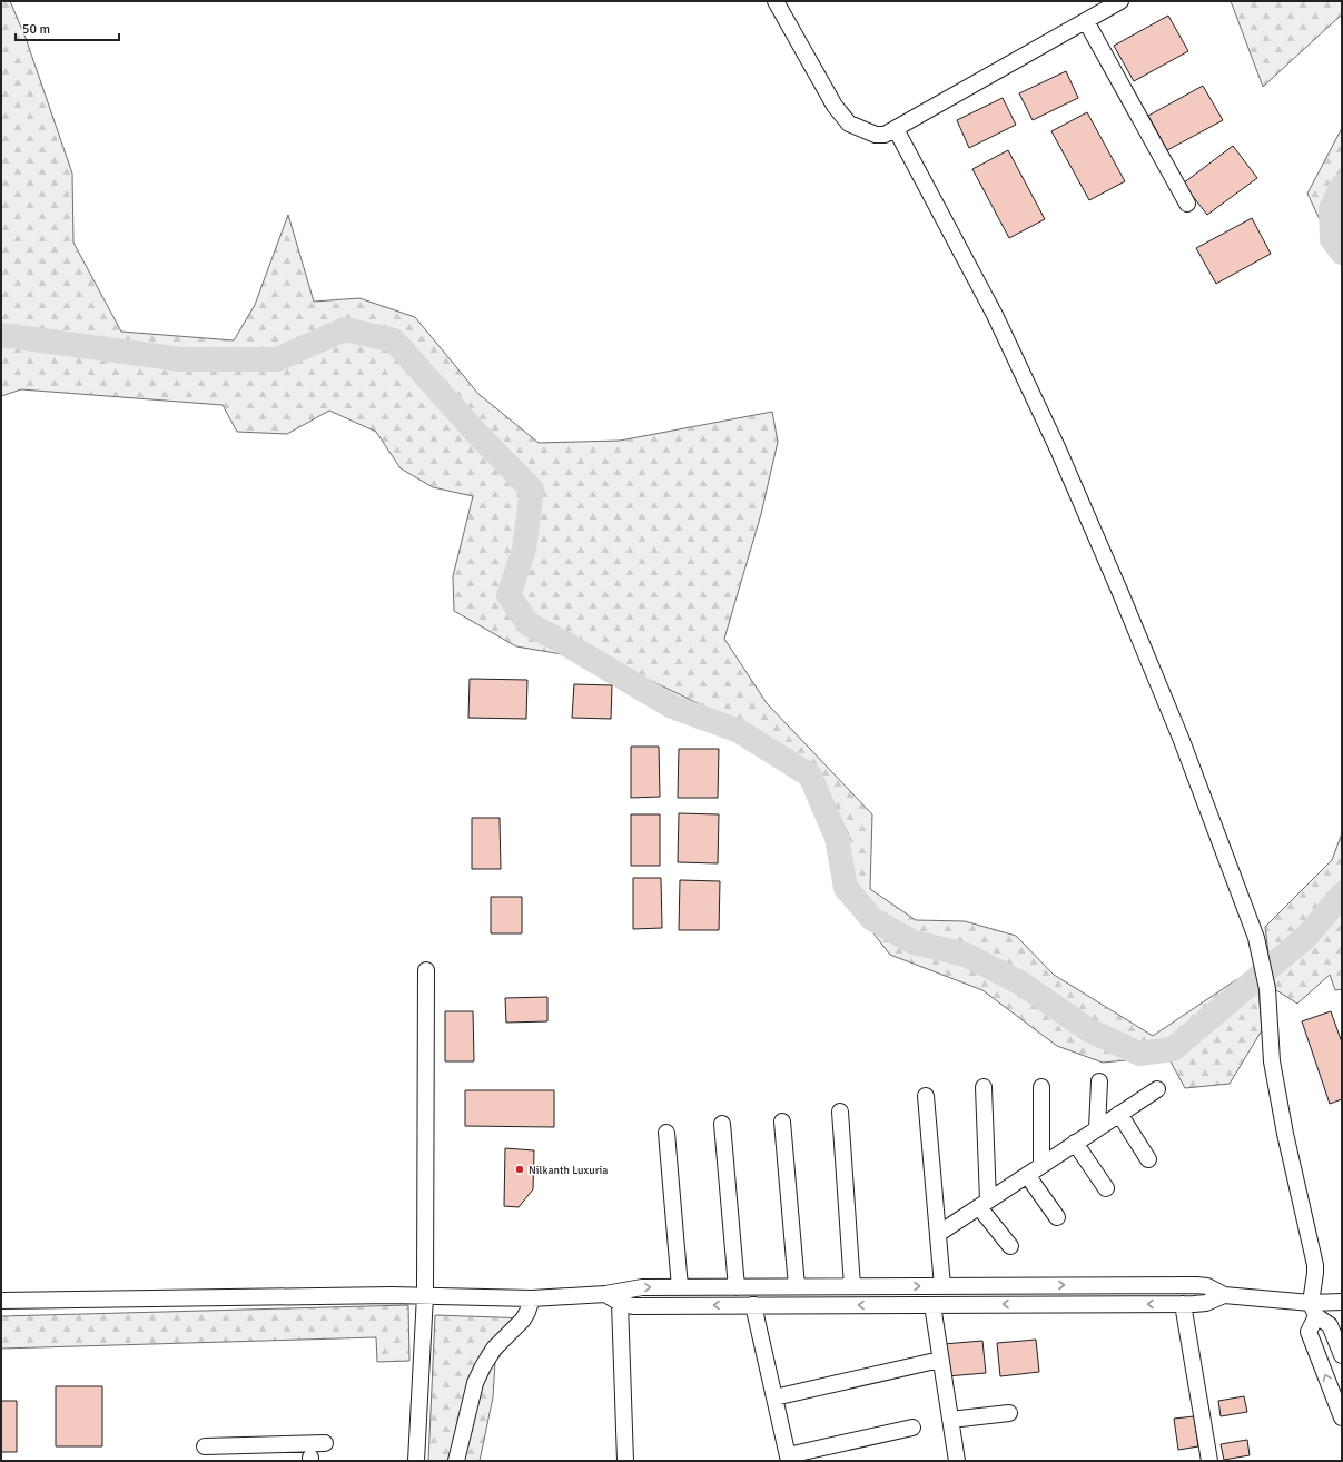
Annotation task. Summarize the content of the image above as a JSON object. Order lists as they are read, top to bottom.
{
  "places": ["Nilkanth Luxuria"],
  "scale_bar": "50 m"
}
